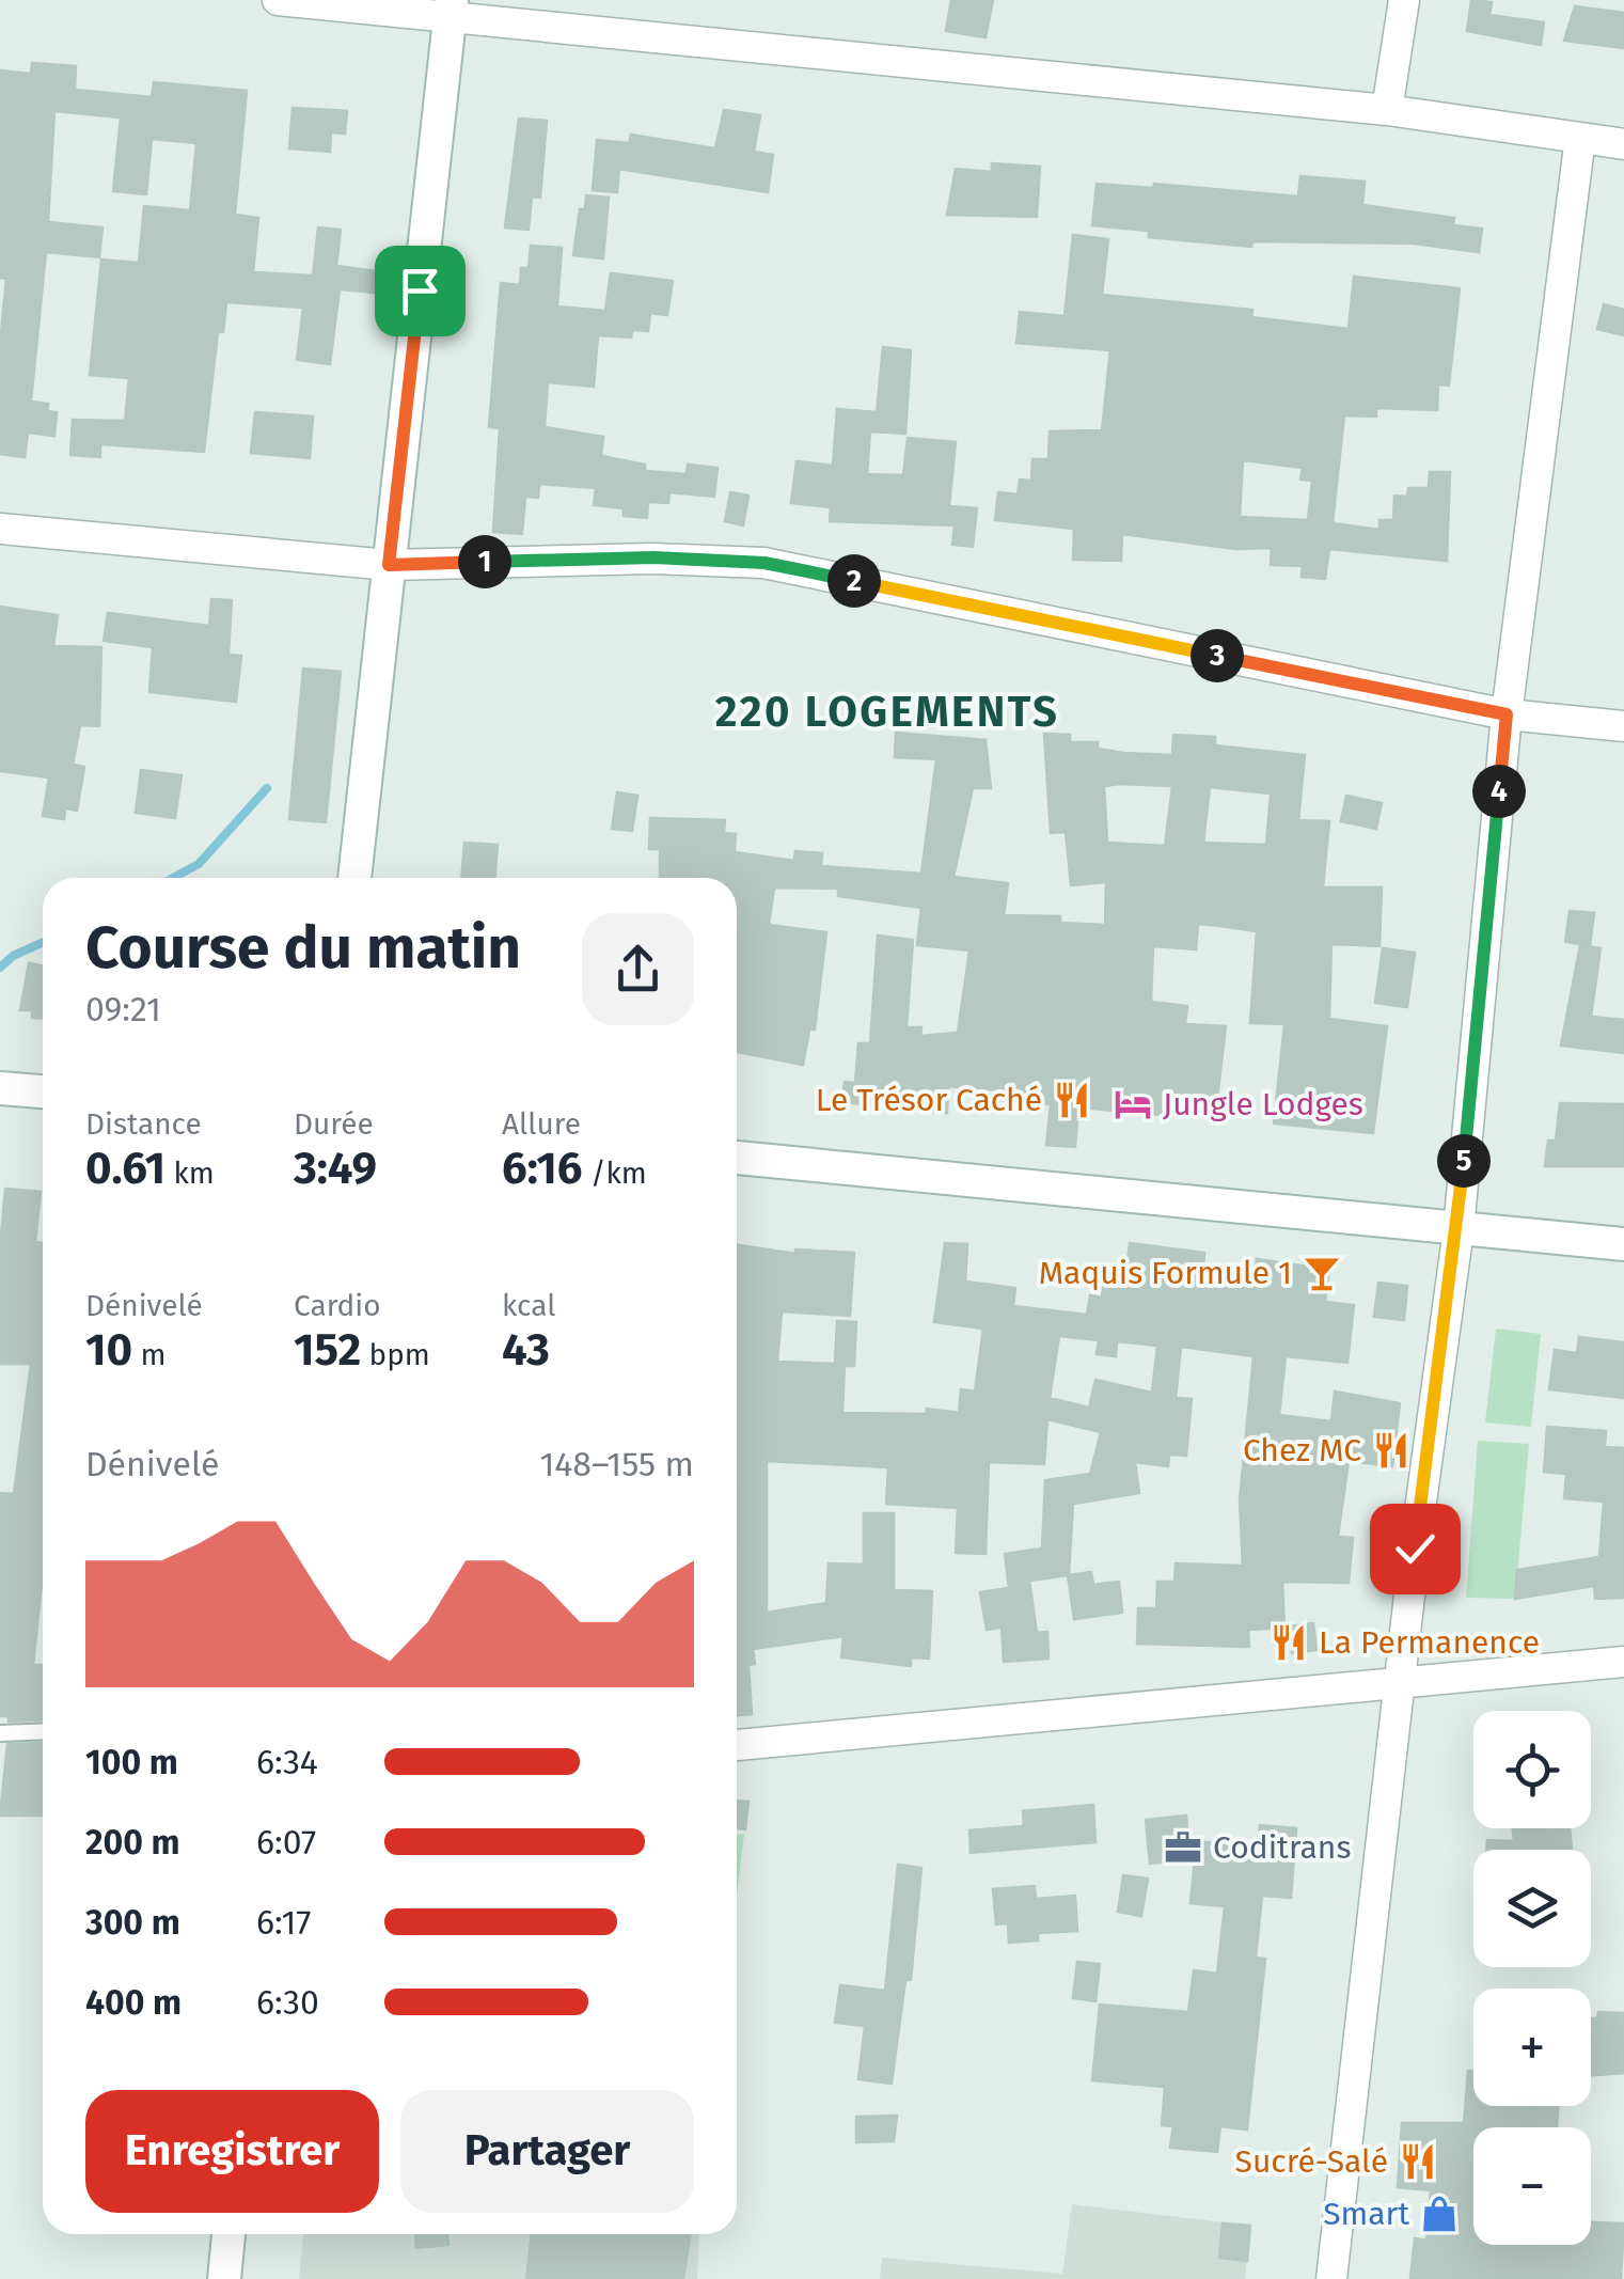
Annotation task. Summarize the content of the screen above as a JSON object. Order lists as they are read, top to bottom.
{
  "districts": ["220 LOGEMENTS"],
  "places": {
    "restaurant": [
      "Le Trésor Caché",
      "Chez MC",
      "La Permanence",
      "Sucré-Salé"
    ],
    "hotel": ["Jungle Lodges"],
    "bar": ["Maquis Formule 1"],
    "office": ["Coditrans"],
    "shop": ["Smart"]
  },
  "page": {
    "pins": [
      "1",
      "2",
      "3",
      "4",
      "5"
    ],
    "heading": ["Course du matin", "09:21"],
    "stats": [
      ["Distance", "0.61 km"],
      ["Durée", "3:49"],
      ["Allure", "6:16 /km"],
      ["Dénivelé", "10 m"],
      ["Cardio", "152 bpm"],
      ["kcal", "43"]
    ],
    "chart": ["Dénivelé", "148–155 m"],
    "map_buttons": ["+", "−"],
    "list": [
      {
        "name": "100 m",
        "note": "6:34"
      },
      {
        "name": "200 m",
        "note": "6:07"
      },
      {
        "name": "300 m",
        "note": "6:17"
      },
      {
        "name": "400 m",
        "note": "6:30"
      }
    ],
    "buttons": ["Enregistrer", "Partager"]
  }
}
